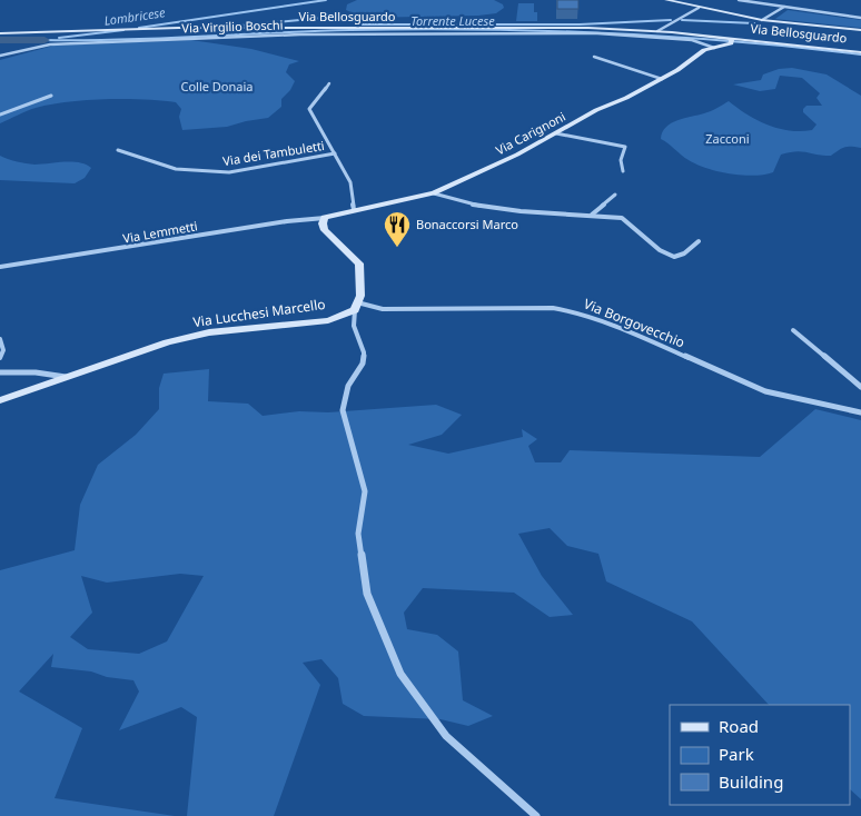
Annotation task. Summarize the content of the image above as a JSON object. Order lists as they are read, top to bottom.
{
  "streets": {
    "street": [
      "Via Bellosguardo",
      "Via Virgilio Boschi",
      "Via Carignoni",
      "Via dei Tambuletti",
      "Via Lemmetti",
      "Via Lucchesi Marcello",
      "Via Borgovecchio"
    ]
  },
  "crossings": [
    ["Via Bellosguardo", "Via Carignoni"],
    ["Via Virgilio Boschi", "Via Carignoni"],
    ["Via Carignoni", "Via dei Tambuletti"],
    ["Via Carignoni", "Via Lemmetti"],
    ["Via Lucchesi Marcello", "Via Borgovecchio"]
  ],
  "water": ["Lombricese", "Torrente Lucese"],
  "parks": ["Colle Donaia", "Zacconi"],
  "places": {
    "restaurant": ["Bonaccorsi Marco"]
  },
  "legend": ["Road", "Park", "Building"]
}
